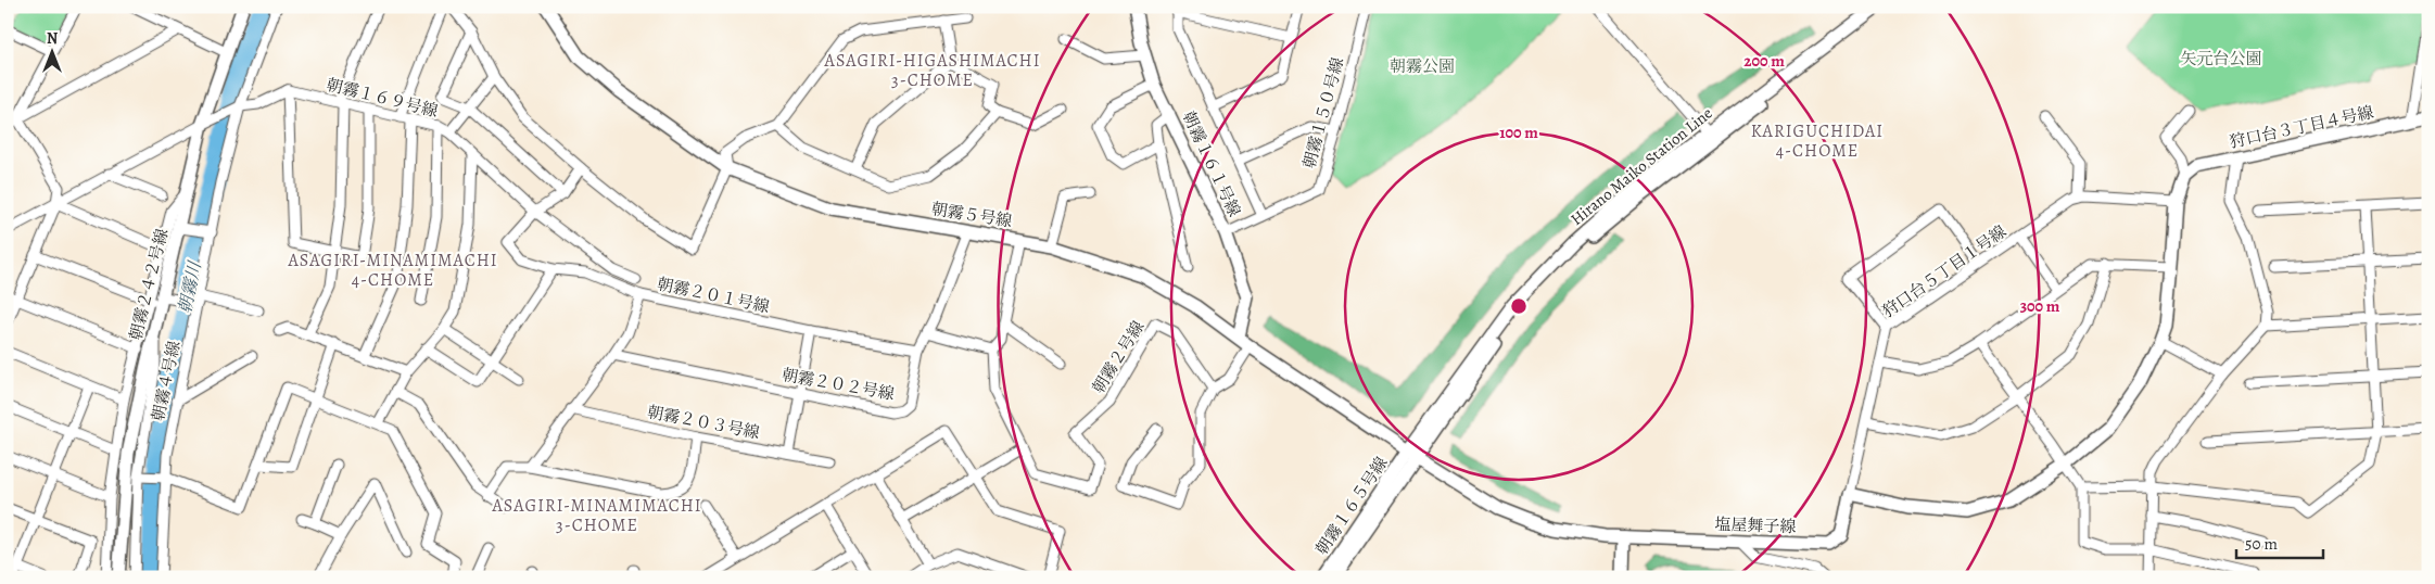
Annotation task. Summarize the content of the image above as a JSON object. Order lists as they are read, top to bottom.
{
  "streets": {
    "street": [
      "朝霧１６９号線",
      "朝霧１５０号線",
      "狩口台３丁目４号線",
      "朝霧１６１号線",
      "Hirano Maiko Station Line",
      "朝霧５号線",
      "狩口台５丁目１号線",
      "朝霧２４２号線",
      "朝霧２０１号線",
      "朝霧２号線",
      "朝霧４号線",
      "朝霧２０２号線",
      "朝霧２０３号線",
      "朝霧１６５号線",
      "塩屋舞子線"
    ]
  },
  "crossings": [
    ["朝霧１５０号線", "朝霧１６１号線"],
    ["朝霧１６１号線", "朝霧５号線"],
    ["Hirano Maiko Station Line", "朝霧５号線"],
    ["Hirano Maiko Station Line", "朝霧１６５号線"],
    ["朝霧５号線", "朝霧２０２号線"],
    ["朝霧５号線", "朝霧１６５号線"],
    ["狩口台５丁目１号線", "塩屋舞子線"],
    ["朝霧２０１号線", "朝霧２０２号線"],
    ["朝霧２０１号線", "朝霧２０３号線"]
  ],
  "districts": [
    "ASAGIRI-HIGASHIMACHI 3-CHOME",
    "KARIGUCHIDAI 4-CHOME",
    "ASAGIRI-MINAMIMACHI 4-CHOME",
    "ASAGIRI-MINAMIMACHI 3-CHOME"
  ],
  "water": ["朝霧川"],
  "parks": ["矢元台公園", "朝霧公園"],
  "scale_bar": "50 m",
  "north": "top",
  "rings": ["200 m", "100 m", "300 m"]
}
